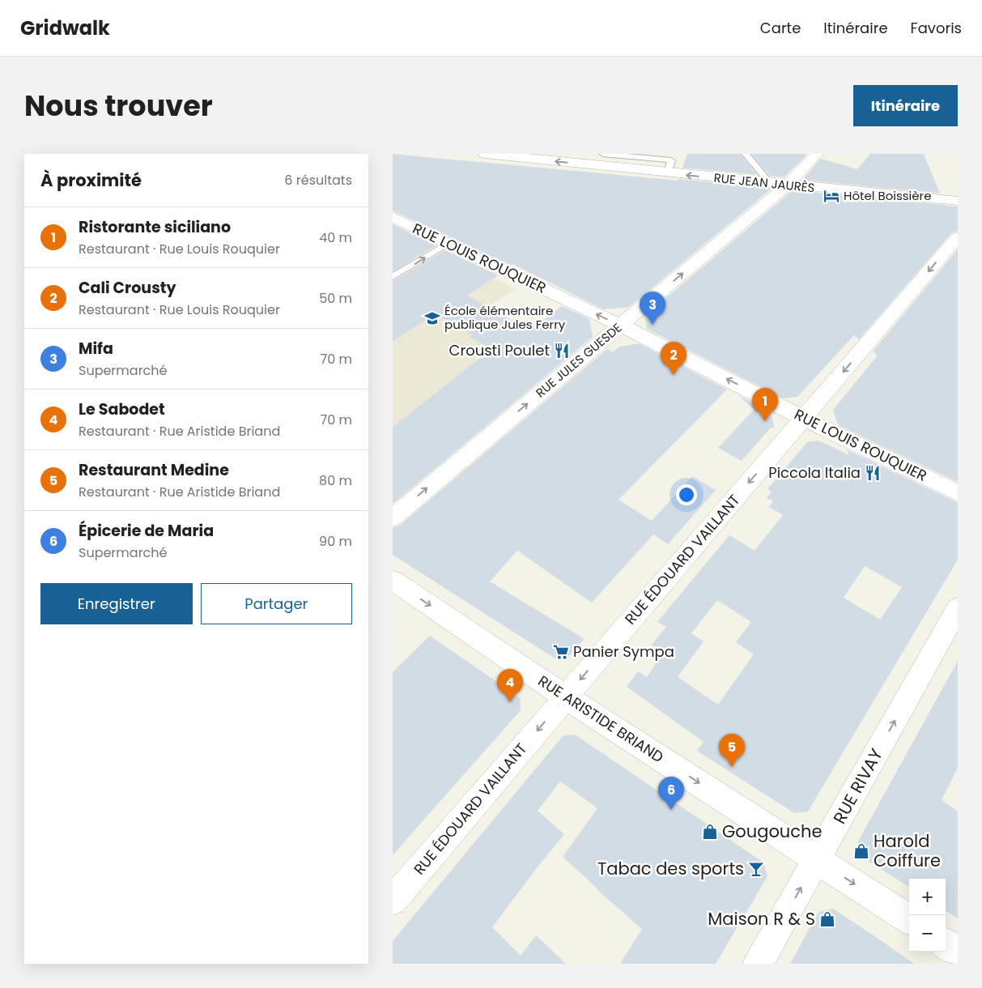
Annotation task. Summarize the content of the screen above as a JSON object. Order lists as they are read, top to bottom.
{
  "streets": {
    "street": [
      "RUE JEAN JAURÈS",
      "RUE LOUIS ROUQUIER",
      "RUE JULES GUESDE",
      "RUE ÉDOUARD VAILLANT",
      "RUE ARISTIDE BRIAND",
      "RUE RIVAY"
    ]
  },
  "crossings": [
    ["RUE JEAN JAURÈS", "RUE JULES GUESDE"],
    ["RUE LOUIS ROUQUIER", "RUE JULES GUESDE"],
    ["RUE LOUIS ROUQUIER", "RUE ÉDOUARD VAILLANT"],
    ["RUE ÉDOUARD VAILLANT", "RUE ARISTIDE BRIAND"],
    ["RUE ARISTIDE BRIAND", "RUE RIVAY"]
  ],
  "one_way": [
    "RUE JEAN JAURÈS",
    "RUE LOUIS ROUQUIER",
    "RUE JULES GUESDE",
    "RUE ÉDOUARD VAILLANT",
    "RUE ARISTIDE BRIAND",
    "RUE RIVAY"
  ],
  "places": {
    "hotel": ["Hôtel Boissière"],
    "school or university": ["École élémentaire publique Jules Ferry"],
    "restaurant": ["Crousti Poulet", "Piccola Italia"],
    "supermarket": ["Panier Sympa"],
    "shop": ["Gougouche", "Harold Coiffure", "Maison R & S"],
    "bar": ["Tabac des sports"]
  },
  "page": {
    "header": "Gridwalk",
    "nav": ["Carte", "Itinéraire", "Favoris"],
    "title": "Nous trouver",
    "buttons": [
      "Itinéraire",
      ["Enregistrer", "Partager"]
    ],
    "heading": ["À proximité", "6 résultats"],
    "list": [
      {
        "mark": "1",
        "name": "Ristorante siciliano",
        "note": "Restaurant · Rue Louis Rouquier",
        "value": "40 m"
      },
      {
        "mark": "2",
        "name": "Cali Crousty",
        "note": "Restaurant · Rue Louis Rouquier",
        "value": "50 m"
      },
      {
        "mark": "3",
        "name": "Mifa",
        "note": "Supermarché",
        "value": "70 m"
      },
      {
        "mark": "4",
        "name": "Le Sabodet",
        "note": "Restaurant · Rue Aristide Briand",
        "value": "70 m"
      },
      {
        "mark": "5",
        "name": "Restaurant Medine",
        "note": "Restaurant · Rue Aristide Briand",
        "value": "80 m"
      },
      {
        "mark": "6",
        "name": "Épicerie de Maria",
        "note": "Supermarché",
        "value": "90 m"
      }
    ],
    "pins": [
      "3",
      "2",
      "1",
      "4",
      "5",
      "6"
    ],
    "map_buttons": ["+", "−"]
  }
}
